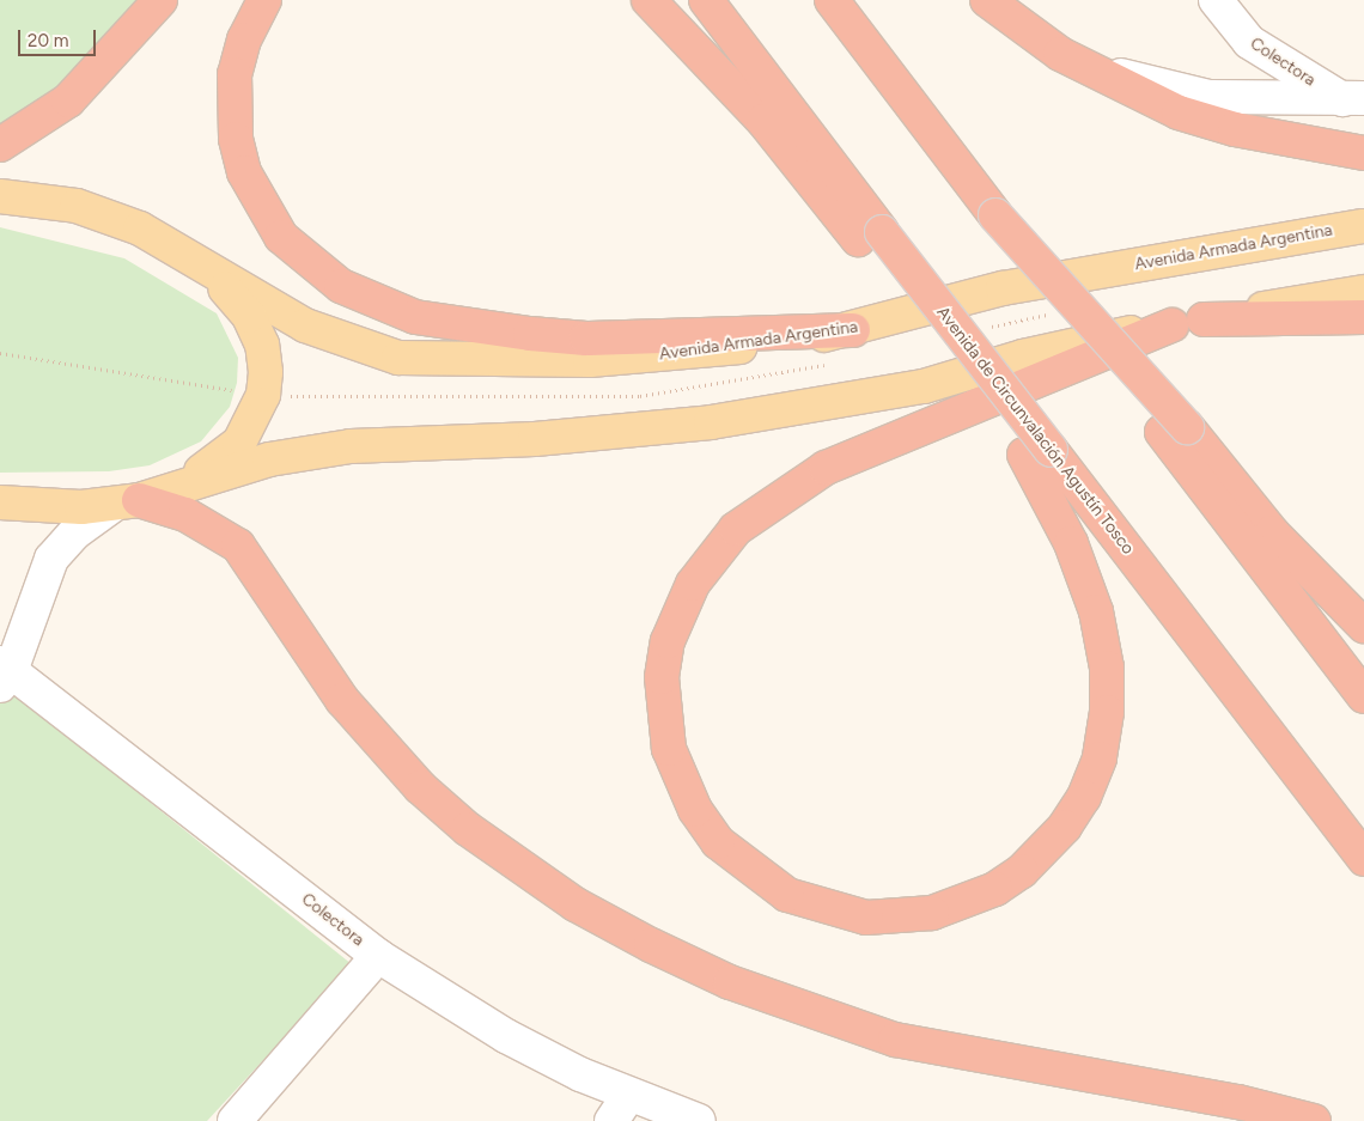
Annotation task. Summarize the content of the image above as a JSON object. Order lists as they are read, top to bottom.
{
  "streets": {
    "highway": ["Avenida de Circunvalación Agustín Tosco"],
    "main road": ["Avenida Armada Argentina"],
    "street": ["Colectora"]
  },
  "scale_bar": "20 m"
}
